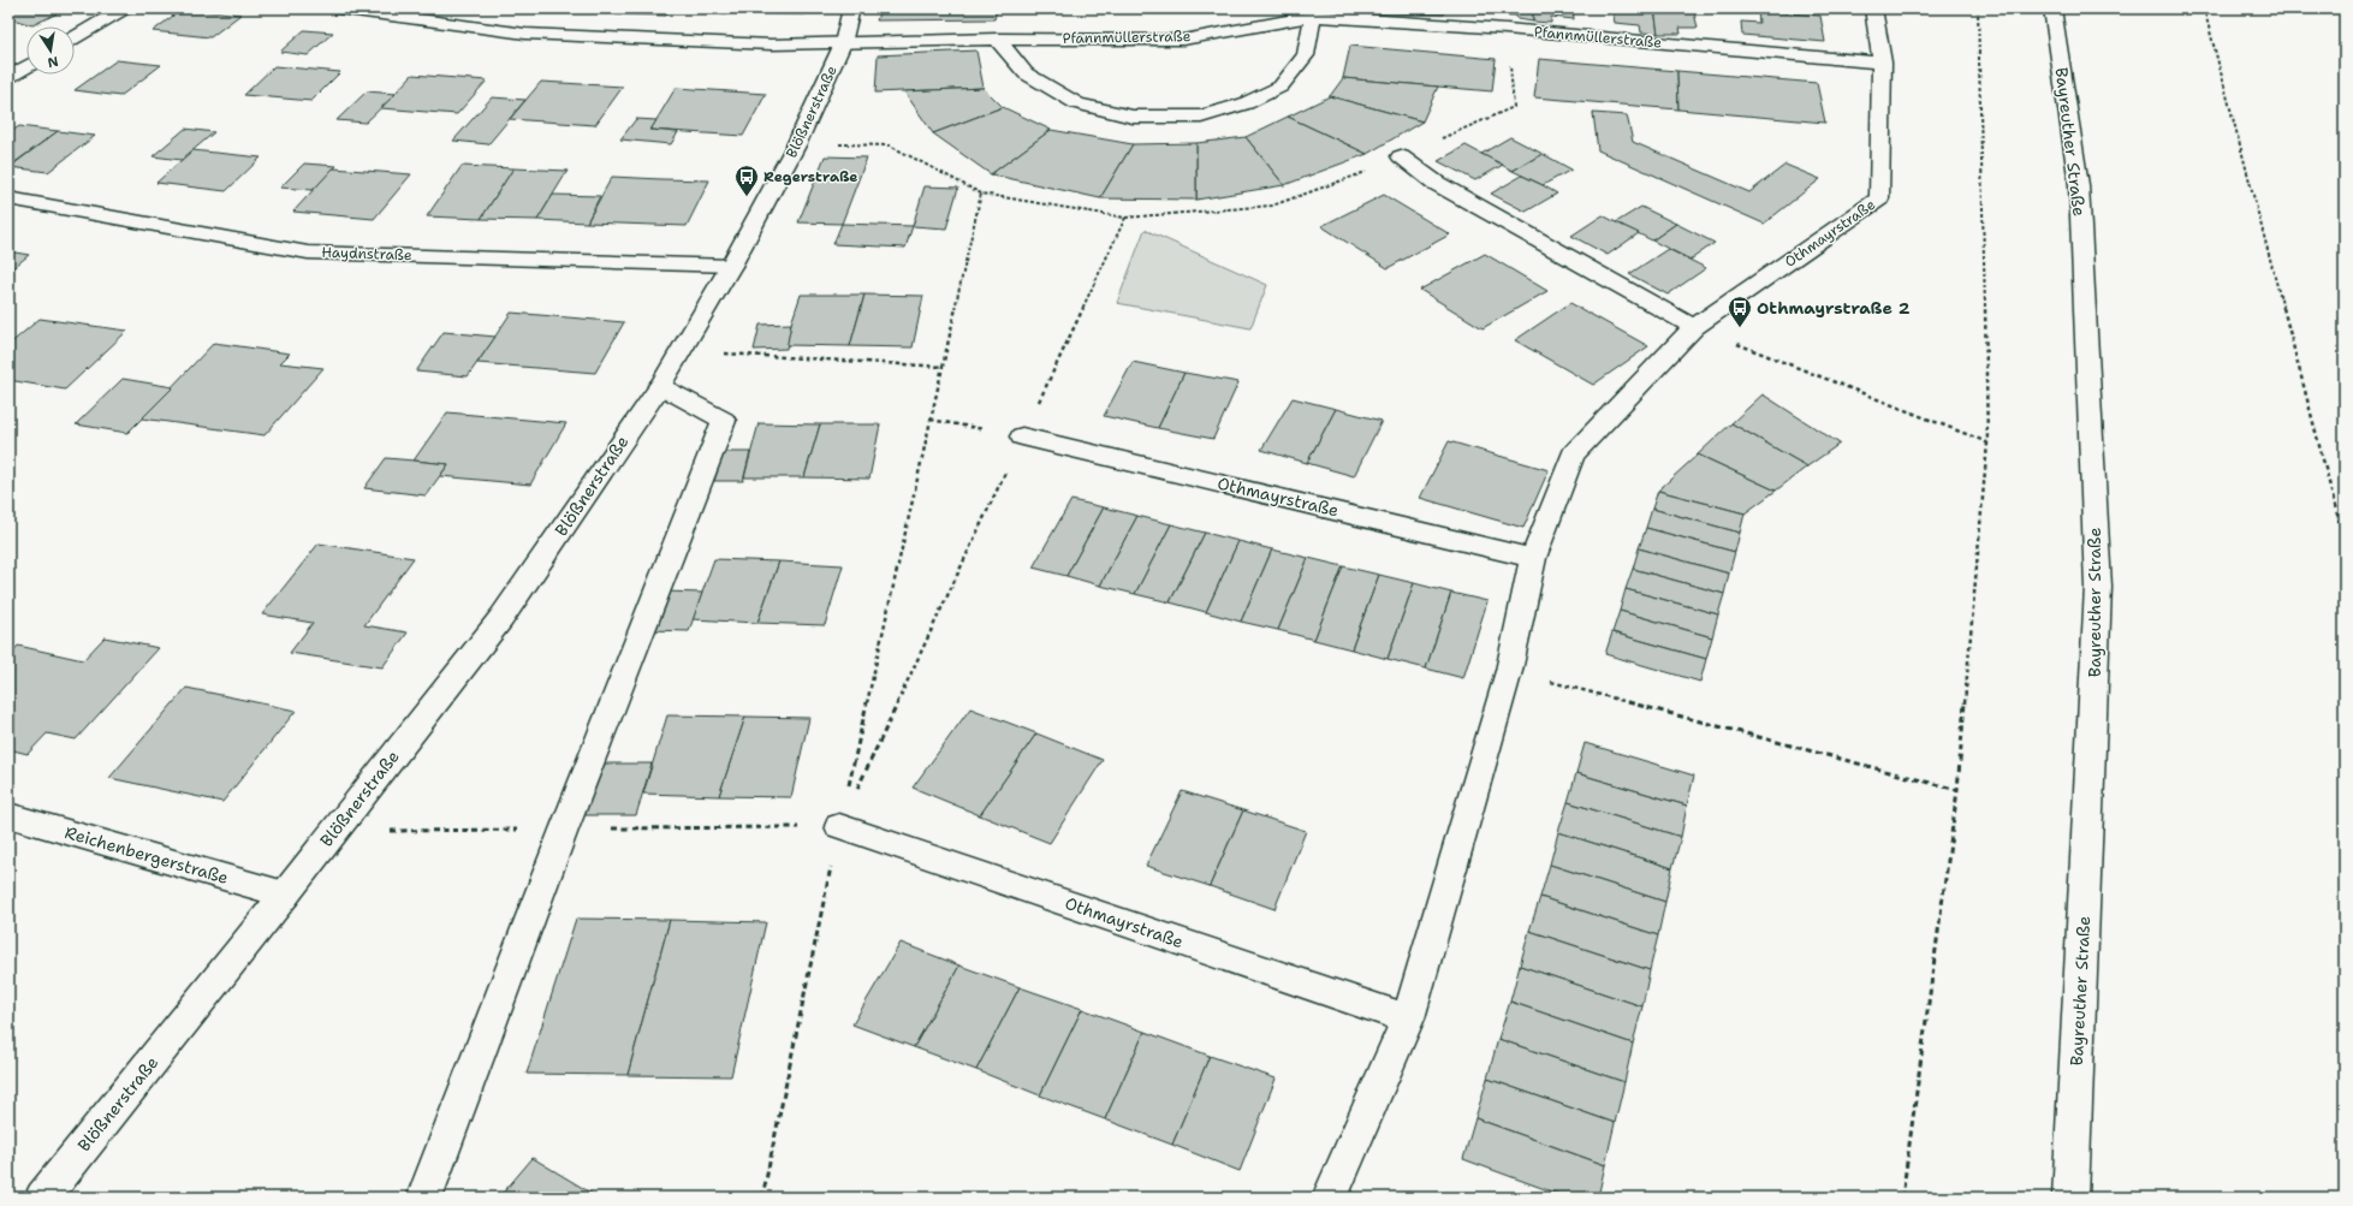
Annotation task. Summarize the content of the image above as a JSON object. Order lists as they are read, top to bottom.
{
  "streets": {
    "street": [
      "Pfannmüllerstraße",
      "Blößnerstraße",
      "Bayreuther Straße",
      "Othmayrstraße",
      "Haydnstraße",
      "Reichenbergerstraße"
    ]
  },
  "crossings": [
    ["Pfannmüllerstraße", "Blößnerstraße"],
    ["Pfannmüllerstraße", "Othmayrstraße"],
    ["Blößnerstraße", "Haydnstraße"],
    ["Blößnerstraße", "Reichenbergerstraße"]
  ],
  "places": {
    "bus stop": ["Regerstraße", "Othmayrstraße 2"]
  },
  "north": "bottom"
}
